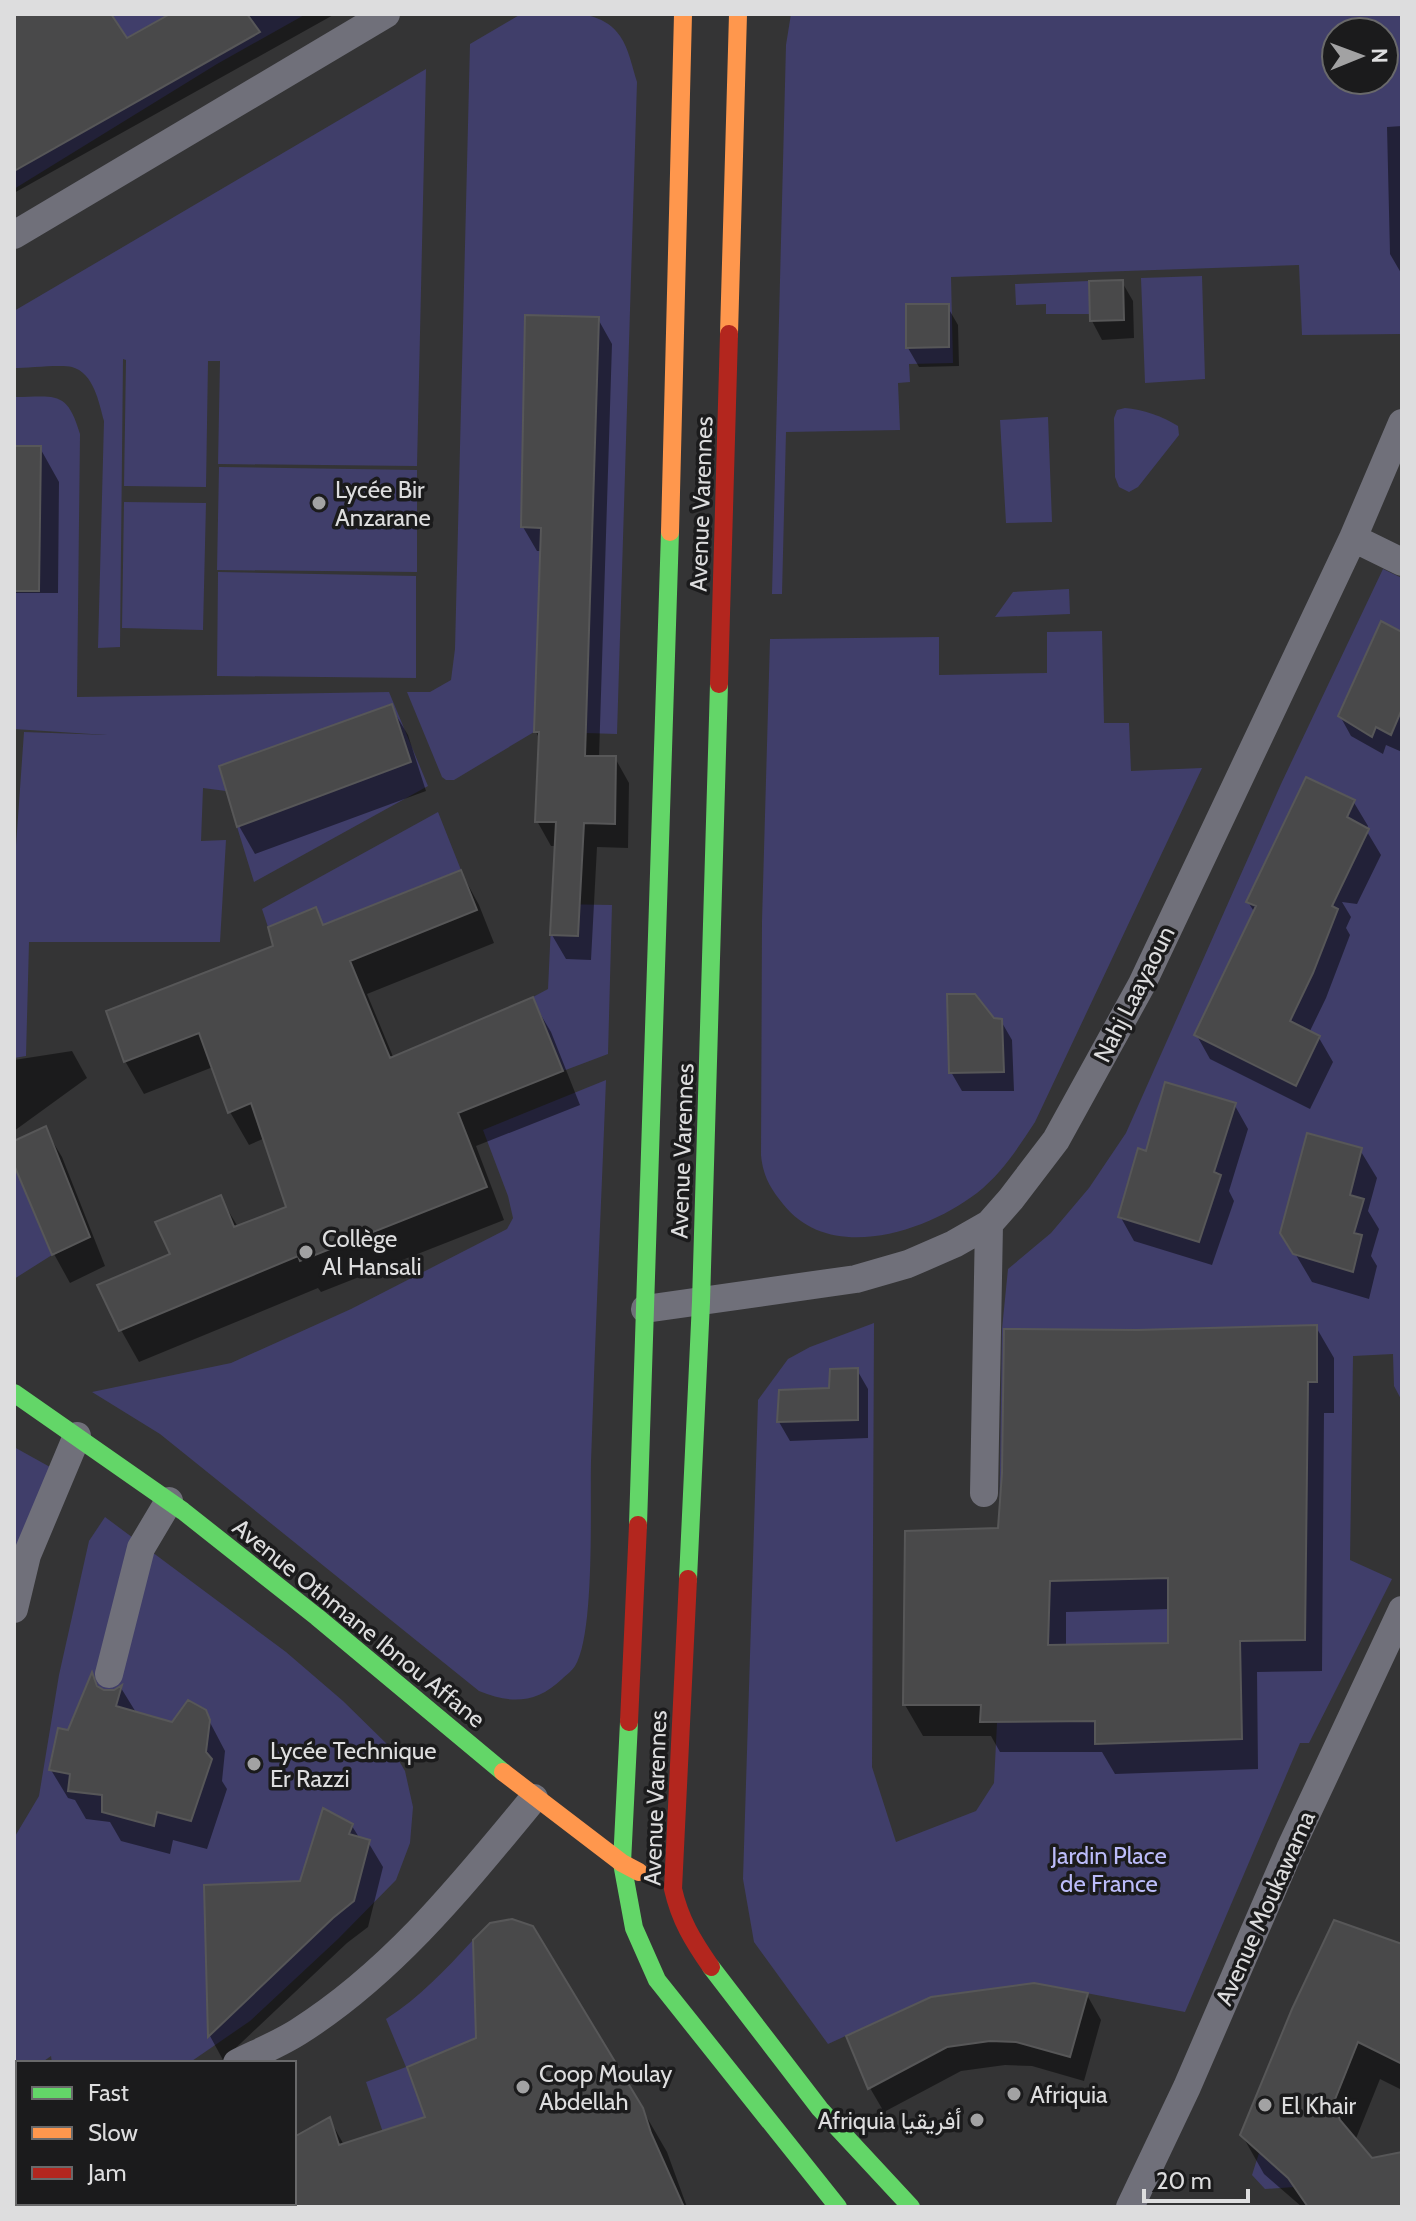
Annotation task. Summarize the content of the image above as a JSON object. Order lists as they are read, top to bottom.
{
  "streets": {
    "main road": ["Avenue Varennes", "Avenue Othmane Ibnou Affane"],
    "street": ["Nahj Laayaoun", "Avenue Moukawama"]
  },
  "crossings": [
    ["Avenue Varennes", "Nahj Laayaoun"],
    ["Avenue Varennes", "Avenue Othmane Ibnou Affane"]
  ],
  "parks": ["Jardin Place de France"],
  "places": [
    "Lycée Bir Anzarane",
    "Collège Al Hansali",
    "Lycée Technique Er Razzi",
    "Coop Moulay Abdellah",
    "Afriquia",
    "El Khair",
    "Afriquia أفريقيا"
  ],
  "legend": ["Fast", "Slow", "Jam"],
  "scale_bar": "20 m",
  "north": "right"
}
